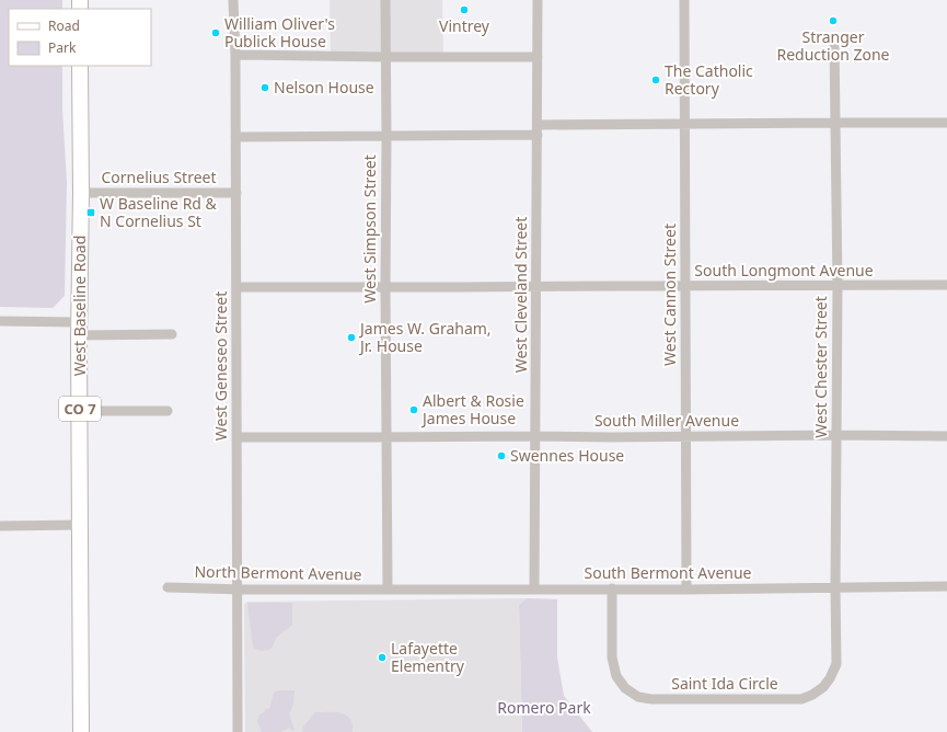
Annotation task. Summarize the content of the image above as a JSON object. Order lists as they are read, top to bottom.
{
  "streets": {
    "main road": ["West Baseline Road", "CO 7"],
    "street": [
      "Cornelius Street",
      "West Simpson Street",
      "South Longmont Avenue",
      "West Cleveland Street",
      "West Cannon Street",
      "West Geneseo Street",
      "West Chester Street",
      "South Miller Avenue",
      "North Bermont Avenue",
      "South Bermont Avenue",
      "Saint Ida Circle"
    ]
  },
  "crossings": [
    ["Cornelius Street", "West Baseline Road"],
    ["Cornelius Street", "West Geneseo Street"],
    ["West Simpson Street", "South Longmont Avenue"],
    ["West Simpson Street", "South Miller Avenue"],
    ["West Simpson Street", "North Bermont Avenue"],
    ["West Simpson Street", "South Bermont Avenue"],
    ["South Longmont Avenue", "West Cleveland Street"],
    ["South Longmont Avenue", "West Cannon Street"],
    ["South Longmont Avenue", "West Geneseo Street"],
    ["South Longmont Avenue", "West Chester Street"],
    ["West Cleveland Street", "South Miller Avenue"],
    ["West Cleveland Street", "South Bermont Avenue"],
    ["West Cannon Street", "South Miller Avenue"],
    ["West Cannon Street", "South Bermont Avenue"],
    ["West Geneseo Street", "South Miller Avenue"],
    ["West Geneseo Street", "North Bermont Avenue"],
    ["West Chester Street", "South Miller Avenue"],
    ["West Chester Street", "South Bermont Avenue"],
    ["West Chester Street", "Saint Ida Circle"],
    ["North Bermont Avenue", "South Bermont Avenue"],
    ["South Bermont Avenue", "Saint Ida Circle"]
  ],
  "parks": ["Romero Park"],
  "places": {
    "other": [
      "Vintrey",
      "Stranger Reduction Zone",
      "William Oliver's Publick House",
      "The Catholic Rectory",
      "Nelson House",
      "James W. Graham, Jr. House",
      "Albert & Rosie James House",
      "Swennes House",
      "Lafayette Elementry"
    ],
    "transit": ["W Baseline Rd & N Cornelius St"]
  },
  "legend": ["Road", "Park"]
}
